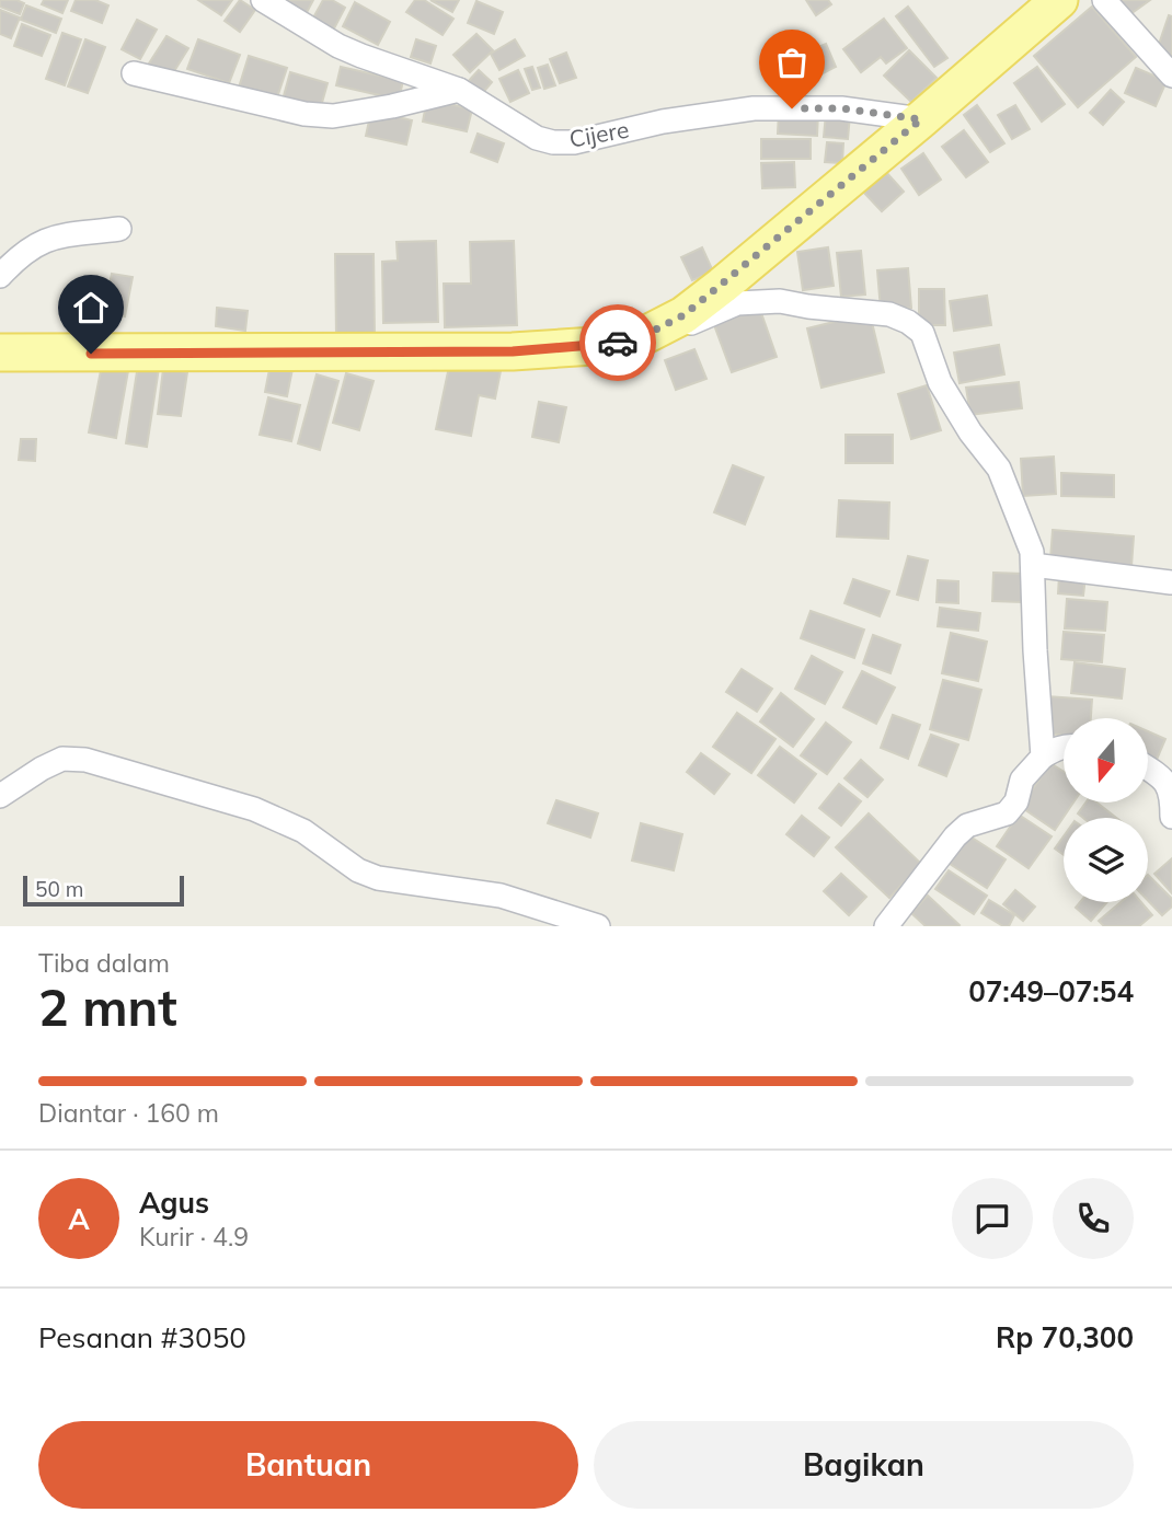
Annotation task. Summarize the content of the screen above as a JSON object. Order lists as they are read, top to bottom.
{
  "streets": {
    "street": ["Cijere"]
  },
  "scale_bar": "50 m",
  "north": "bottom",
  "page": {
    "scale": "50 m",
    "heading": ["2 mnt", "Tiba dalam", "07:49–07:54"],
    "panel": [
      "Agus",
      "Kurir · 4.9",
      "Pesanan #3050",
      "Rp 70,300"
    ],
    "bar": "Diantar · 160 m",
    "round": "A",
    "buttons": ["Bantuan", "Bagikan"]
  }
}
